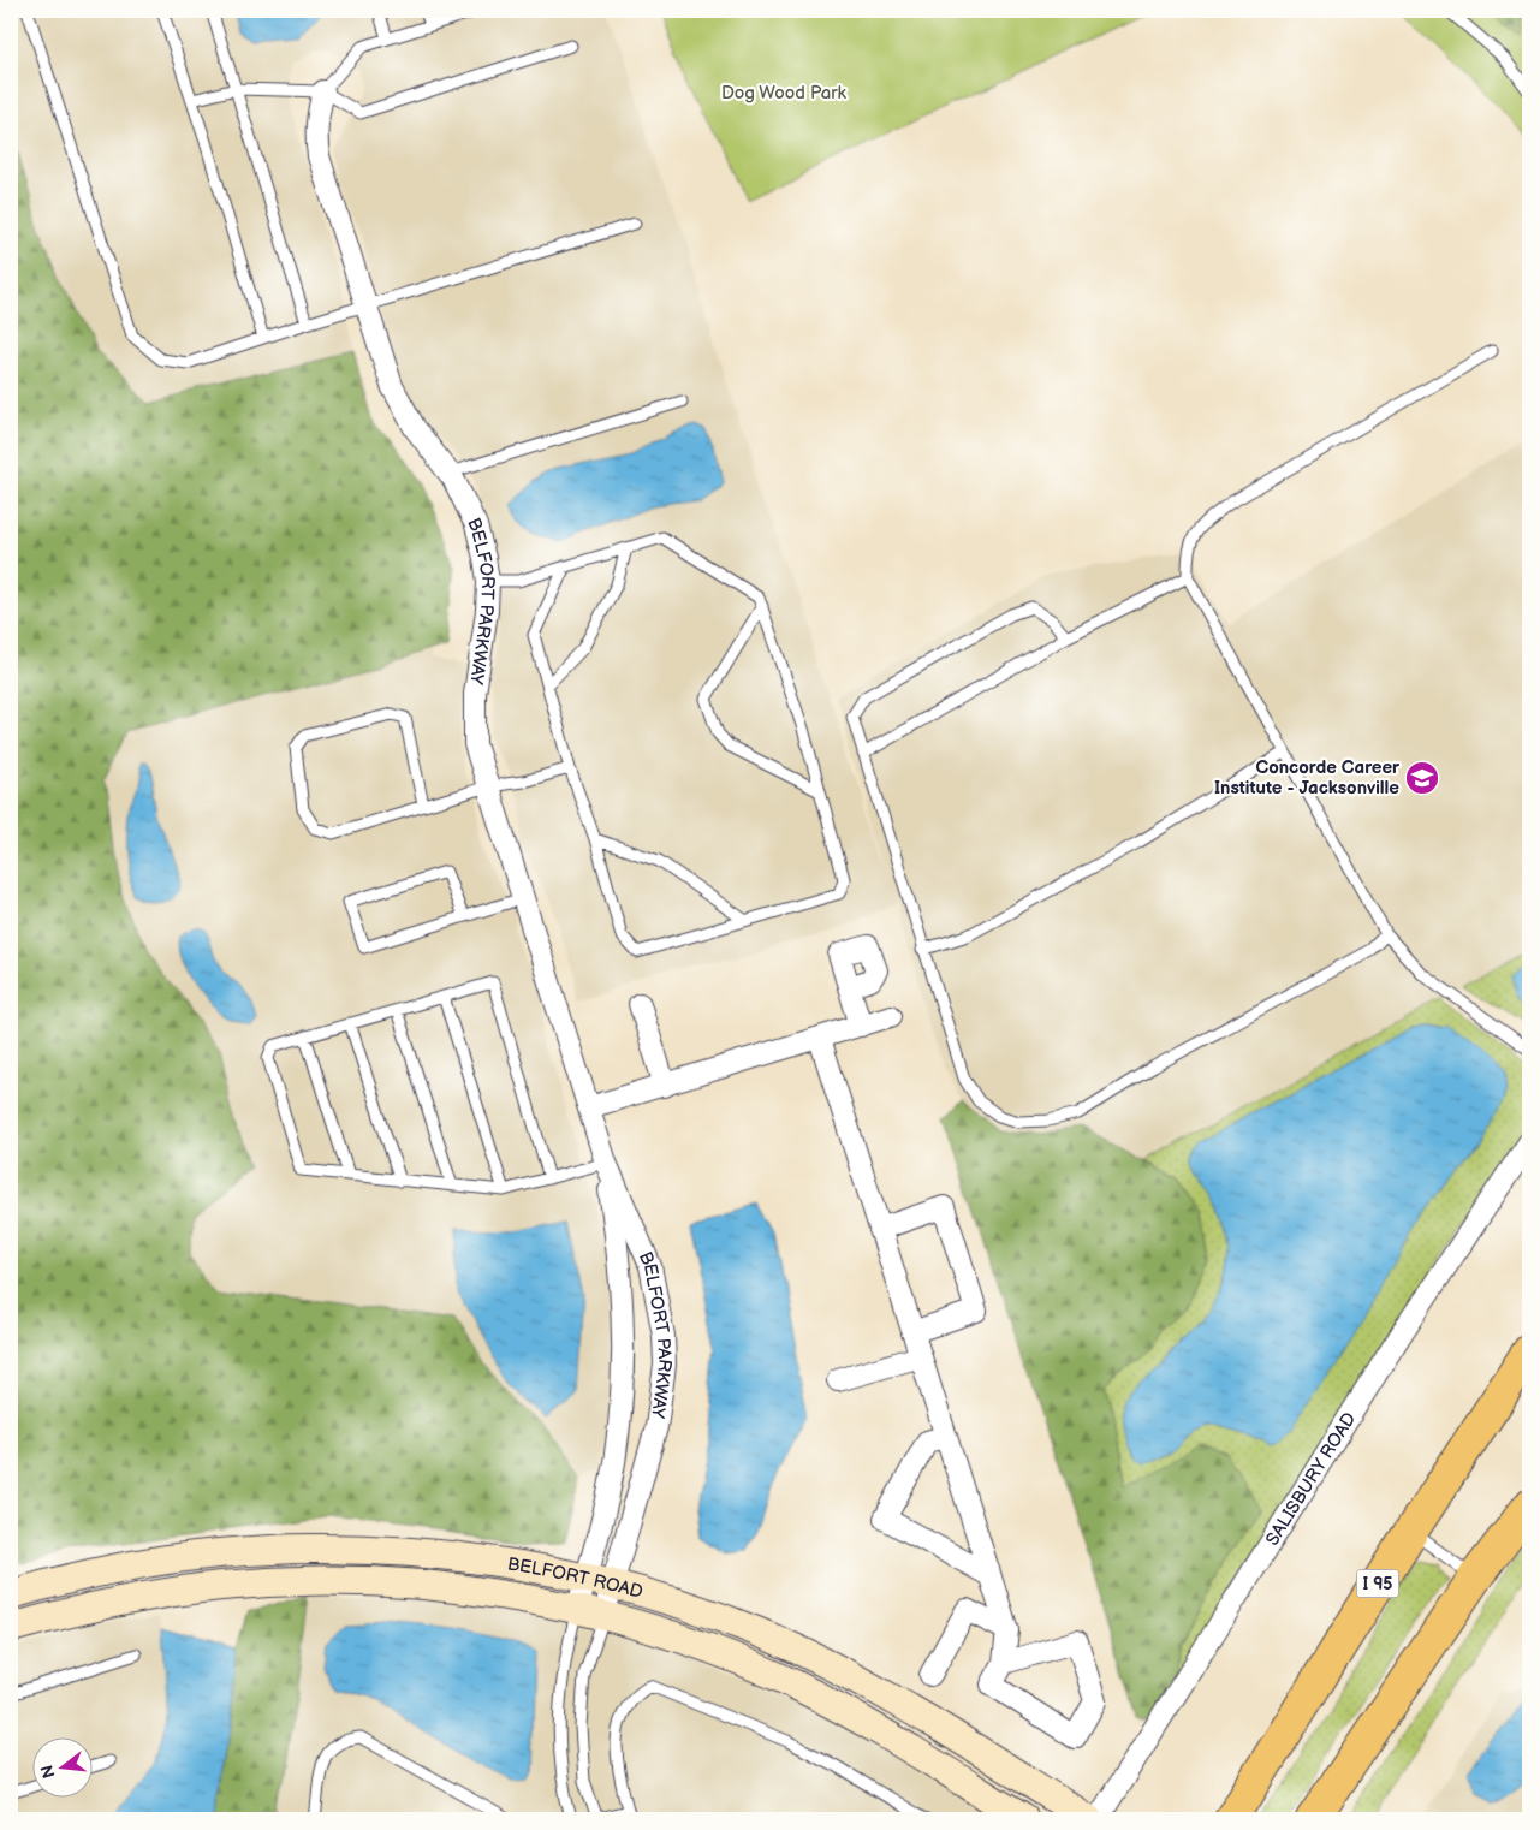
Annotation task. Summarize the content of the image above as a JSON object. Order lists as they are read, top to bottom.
{
  "streets": {
    "highway": ["I 95"],
    "street": ["BELFORT PARKWAY", "SALISBURY ROAD", "BELFORT ROAD"]
  },
  "crossings": [
    ["BELFORT PARKWAY", "BELFORT ROAD"]
  ],
  "parks": ["Dog Wood Park"],
  "places": {
    "school or university": ["Concorde Career Institute - Jacksonville"]
  },
  "north": "left"
}
